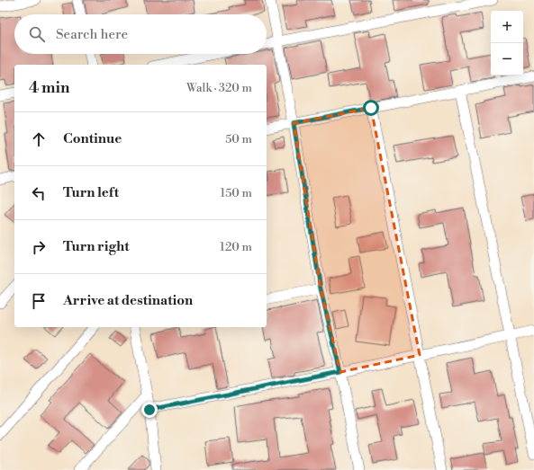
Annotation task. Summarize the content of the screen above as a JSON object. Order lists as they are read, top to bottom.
{
  "page": {
    "map_buttons": ["+", "−"],
    "search": "Search here",
    "heading": ["4 min", "Walk · 320 m"],
    "list": [
      ["Continue", "50 m"],
      ["Turn left", "150 m"],
      ["Turn right", "120 m"],
      "Arrive at destination"
    ]
  }
}
